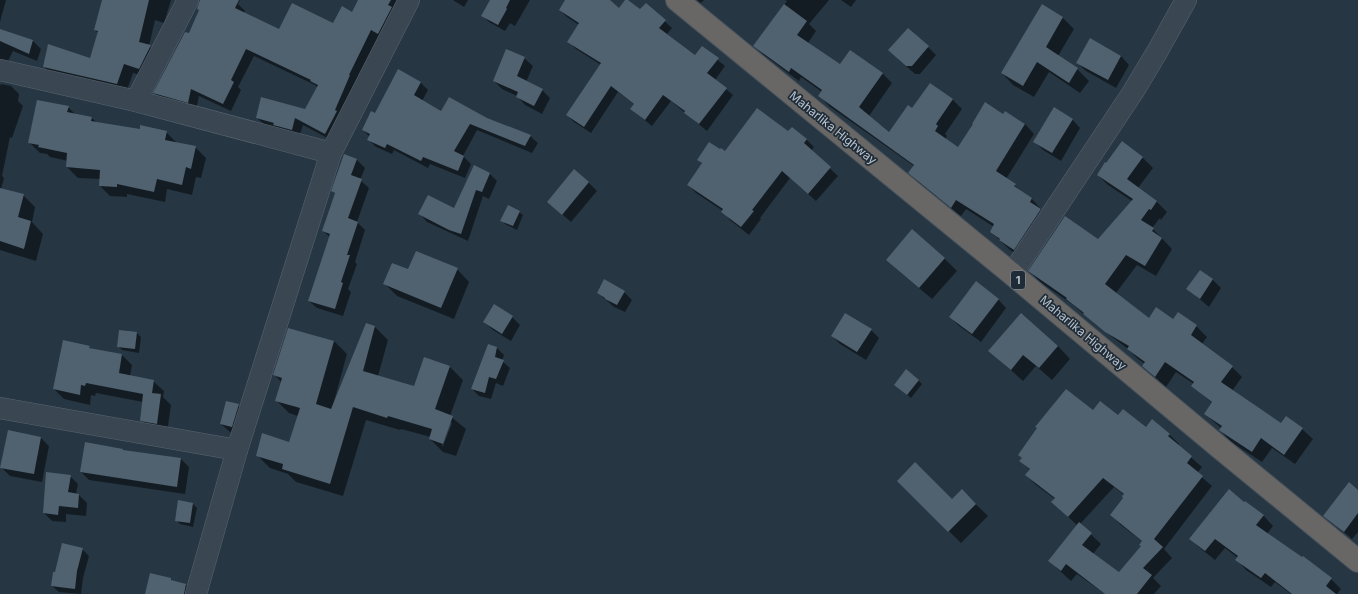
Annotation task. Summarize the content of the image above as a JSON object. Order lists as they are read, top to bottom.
{
  "streets": {
    "highway": ["Maharlika Highway", "1"]
  }
}
